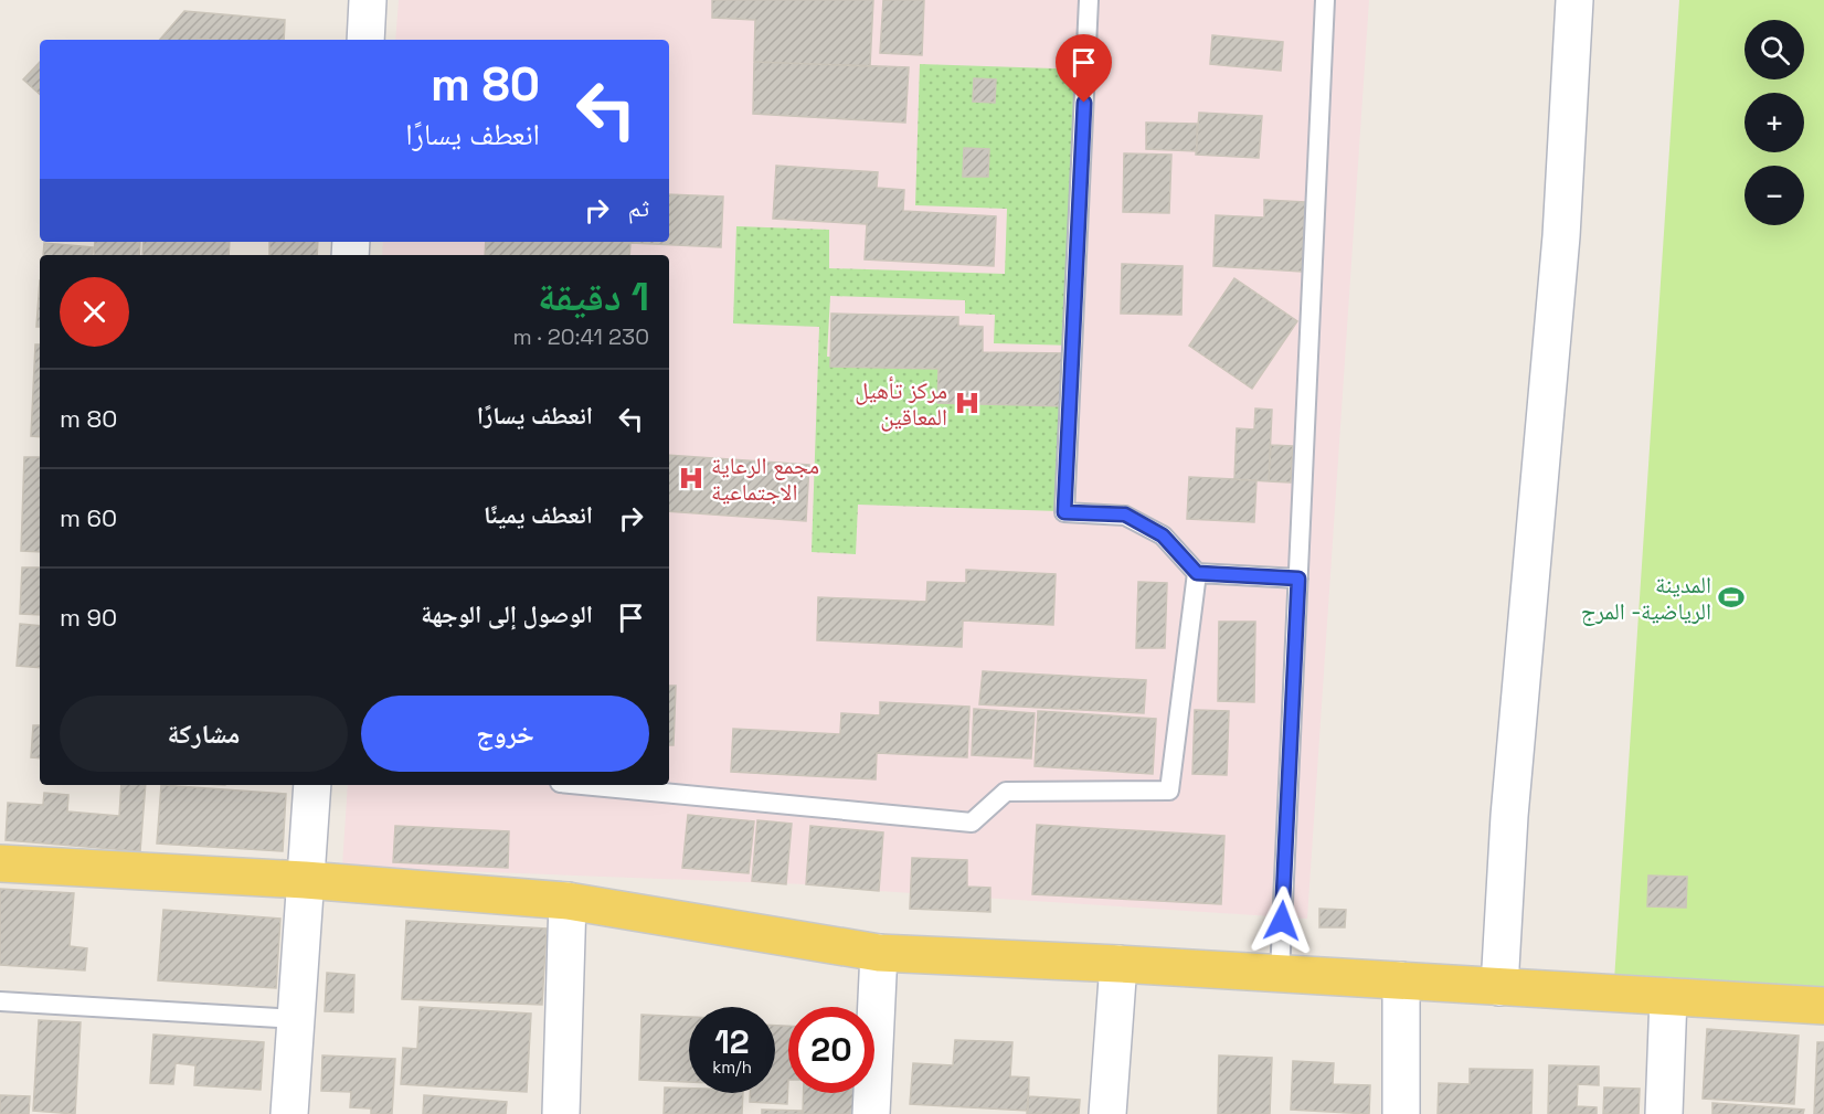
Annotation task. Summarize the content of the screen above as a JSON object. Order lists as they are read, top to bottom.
{
  "places": {
    "hospital": ["مركز تأهيل المعاقين", "مجمع الرعاية الاجتماعية"],
    "sports": ["المدينة الرياضية- المرج"]
  },
  "page": {
    "map_buttons": ["+", "−"],
    "turn": ["80 m", "انعطف يسارًا"],
    "then": "ثم",
    "heading": ["1 دقيقة", "230 m · 20:41"],
    "list": [
      {
        "name": "انعطف يسارًا",
        "value": "80 m"
      },
      {
        "name": "انعطف يمينًا",
        "value": "60 m"
      },
      {
        "name": "الوصول إلى الوجهة",
        "value": "90 m"
      }
    ],
    "buttons": ["خروج", "مشاركة"],
    "speed": "12 km/h",
    "limit": "20"
  }
}
